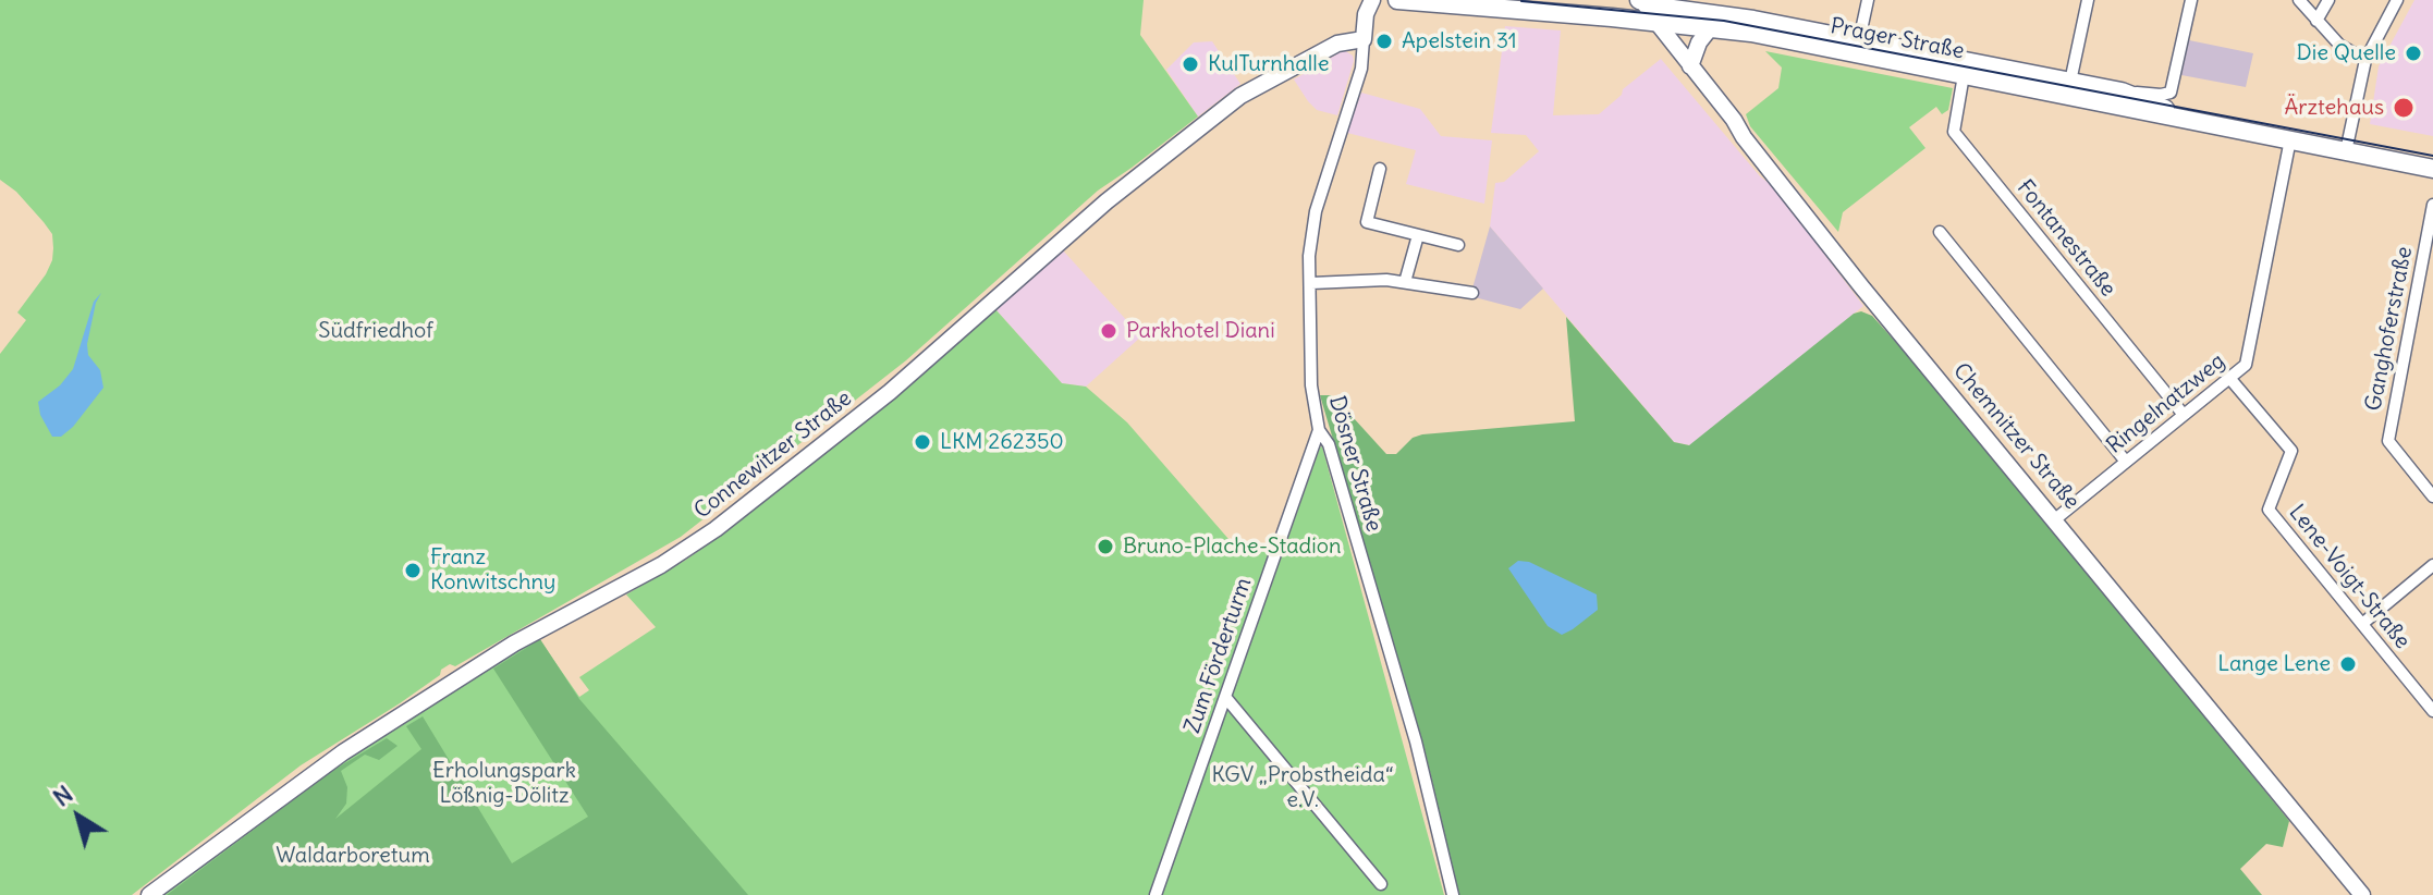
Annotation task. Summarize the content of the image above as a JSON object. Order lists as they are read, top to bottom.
{
  "streets": {
    "main road": ["Prager Straße"],
    "street": [
      "Fontanestraße",
      "Ganghoferstraße",
      "Ringelnatzweg",
      "Chemnitzer Straße",
      "Connewitzer Straße",
      "Dösner Straße",
      "Lene-Voigt-Straße",
      "Zum Förderturm"
    ]
  },
  "crossings": [
    ["Prager Straße", "Fontanestraße"],
    ["Prager Straße", "Ringelnatzweg"],
    ["Prager Straße", "Chemnitzer Straße"],
    ["Fontanestraße", "Ringelnatzweg"],
    ["Ringelnatzweg", "Chemnitzer Straße"],
    ["Ringelnatzweg", "Lene-Voigt-Straße"],
    ["Connewitzer Straße", "Dösner Straße"],
    ["Dösner Straße", "Zum Förderturm"]
  ],
  "parks": [
    "Südfriedhof",
    "Erholungspark Lößnig-Dölitz",
    "KGV „Probstheida“ e.V.",
    "Waldarboretum"
  ],
  "places": [
    "Apelstein 31",
    "Die Quelle",
    "KulTurnhalle",
    "Ärztehaus",
    "Parkhotel Diani",
    "LKM 262350",
    "Bruno-Plache-Stadion",
    "Franz Konwitschny",
    "Lange Lene"
  ],
  "north": "top left"
}
